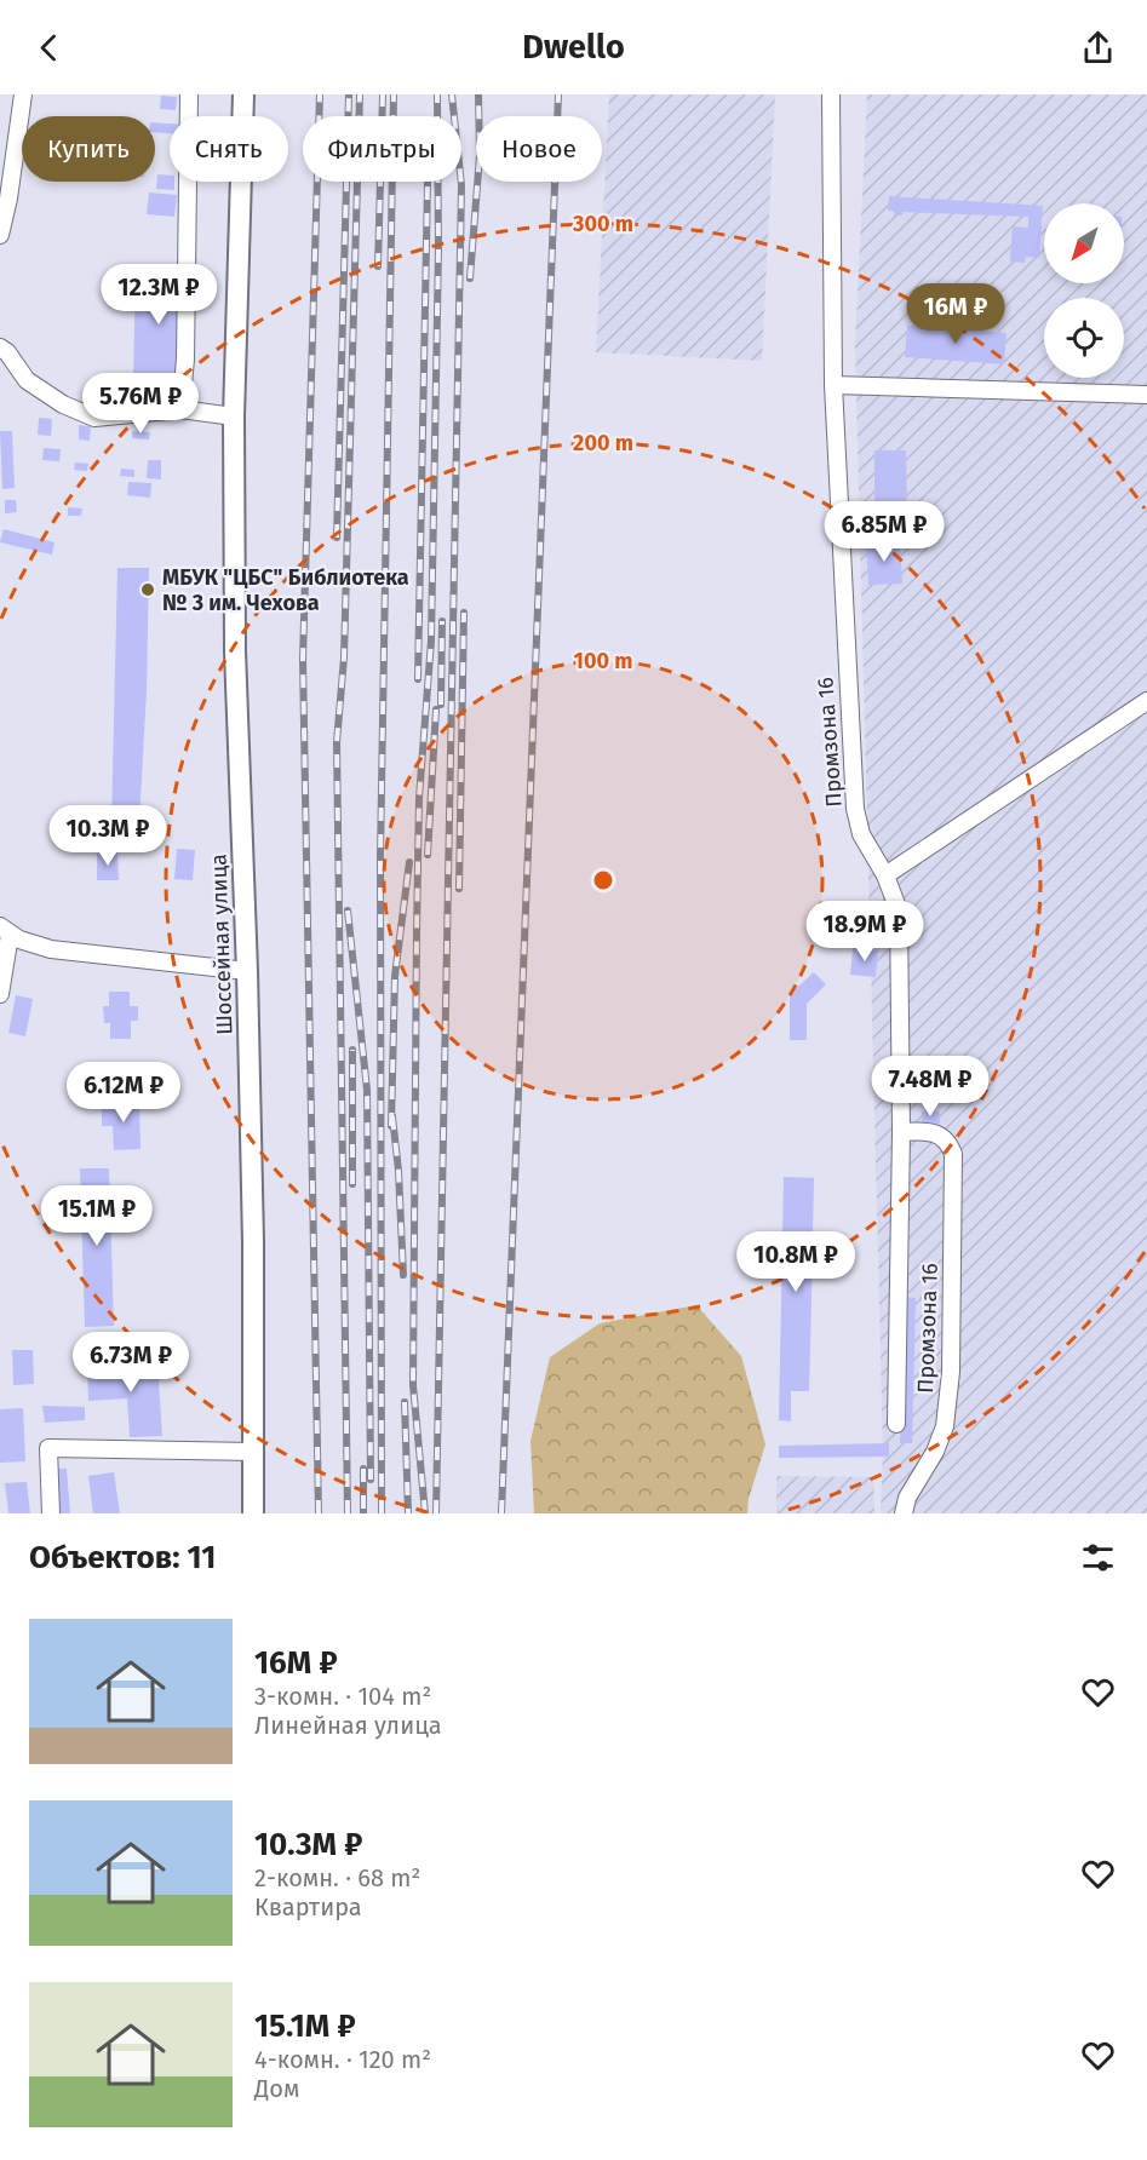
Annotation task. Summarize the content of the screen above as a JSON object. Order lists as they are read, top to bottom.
{
  "streets": {
    "main road": ["Шоссейная улица"],
    "street": ["Промзона 16"]
  },
  "places": ["МБУК \"ЦБС\" Библиотека № 3 им. Чехова"],
  "north": "bottom left",
  "page": {
    "header": "Dwello",
    "chip": [
      "Купить",
      "Снять",
      "Фильтры",
      "Новое"
    ],
    "price": [
      "12.3M ₽",
      "16M ₽",
      "5.76M ₽",
      "6.85M ₽",
      "10.3M ₽",
      "18.9M ₽",
      "7.48M ₽",
      "6.12M ₽",
      "15.1M ₽",
      "10.8M ₽",
      "6.73M ₽"
    ],
    "heading": "Объектов: 11",
    "list": [
      {
        "name": "16M ₽",
        "note": "3-комн. · 104 m² · Линейная улица"
      },
      {
        "name": "10.3M ₽",
        "note": "2-комн. · 68 m² · Квартира"
      },
      {
        "name": "15.1M ₽",
        "note": "4-комн. · 120 m² · Дом"
      }
    ]
  },
  "rings": ["300 m", "200 m", "100 m"]
}
